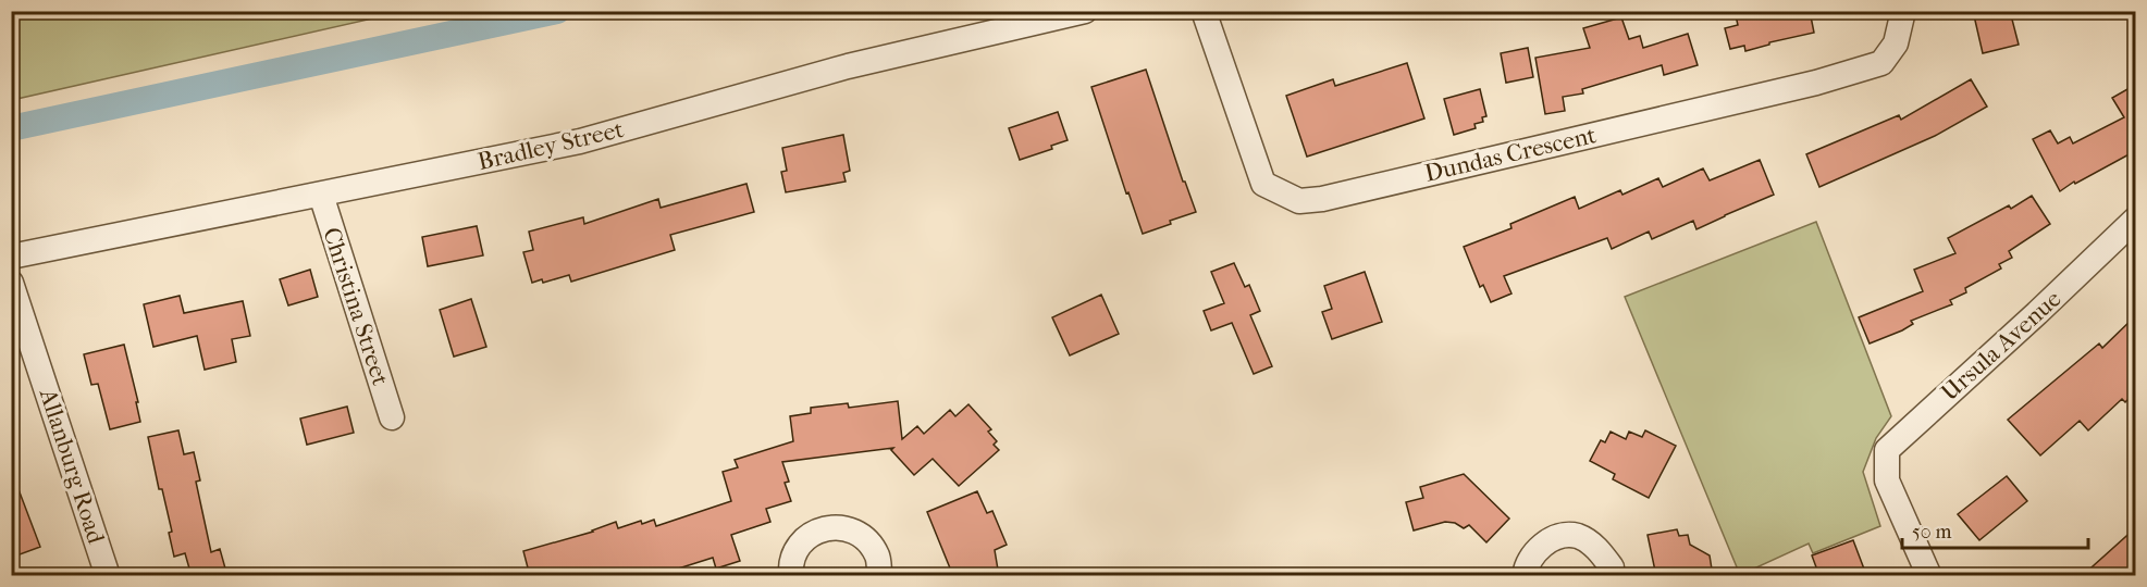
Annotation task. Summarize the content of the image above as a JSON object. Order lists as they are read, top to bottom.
{
  "streets": {
    "street": [
      "Bradley Street",
      "Dundas Crescent",
      "Christina Street",
      "Ursula Avenue",
      "Allanburg Road"
    ]
  },
  "crossings": [
    ["Bradley Street", "Christina Street"]
  ],
  "scale_bar": "50 m"
}
